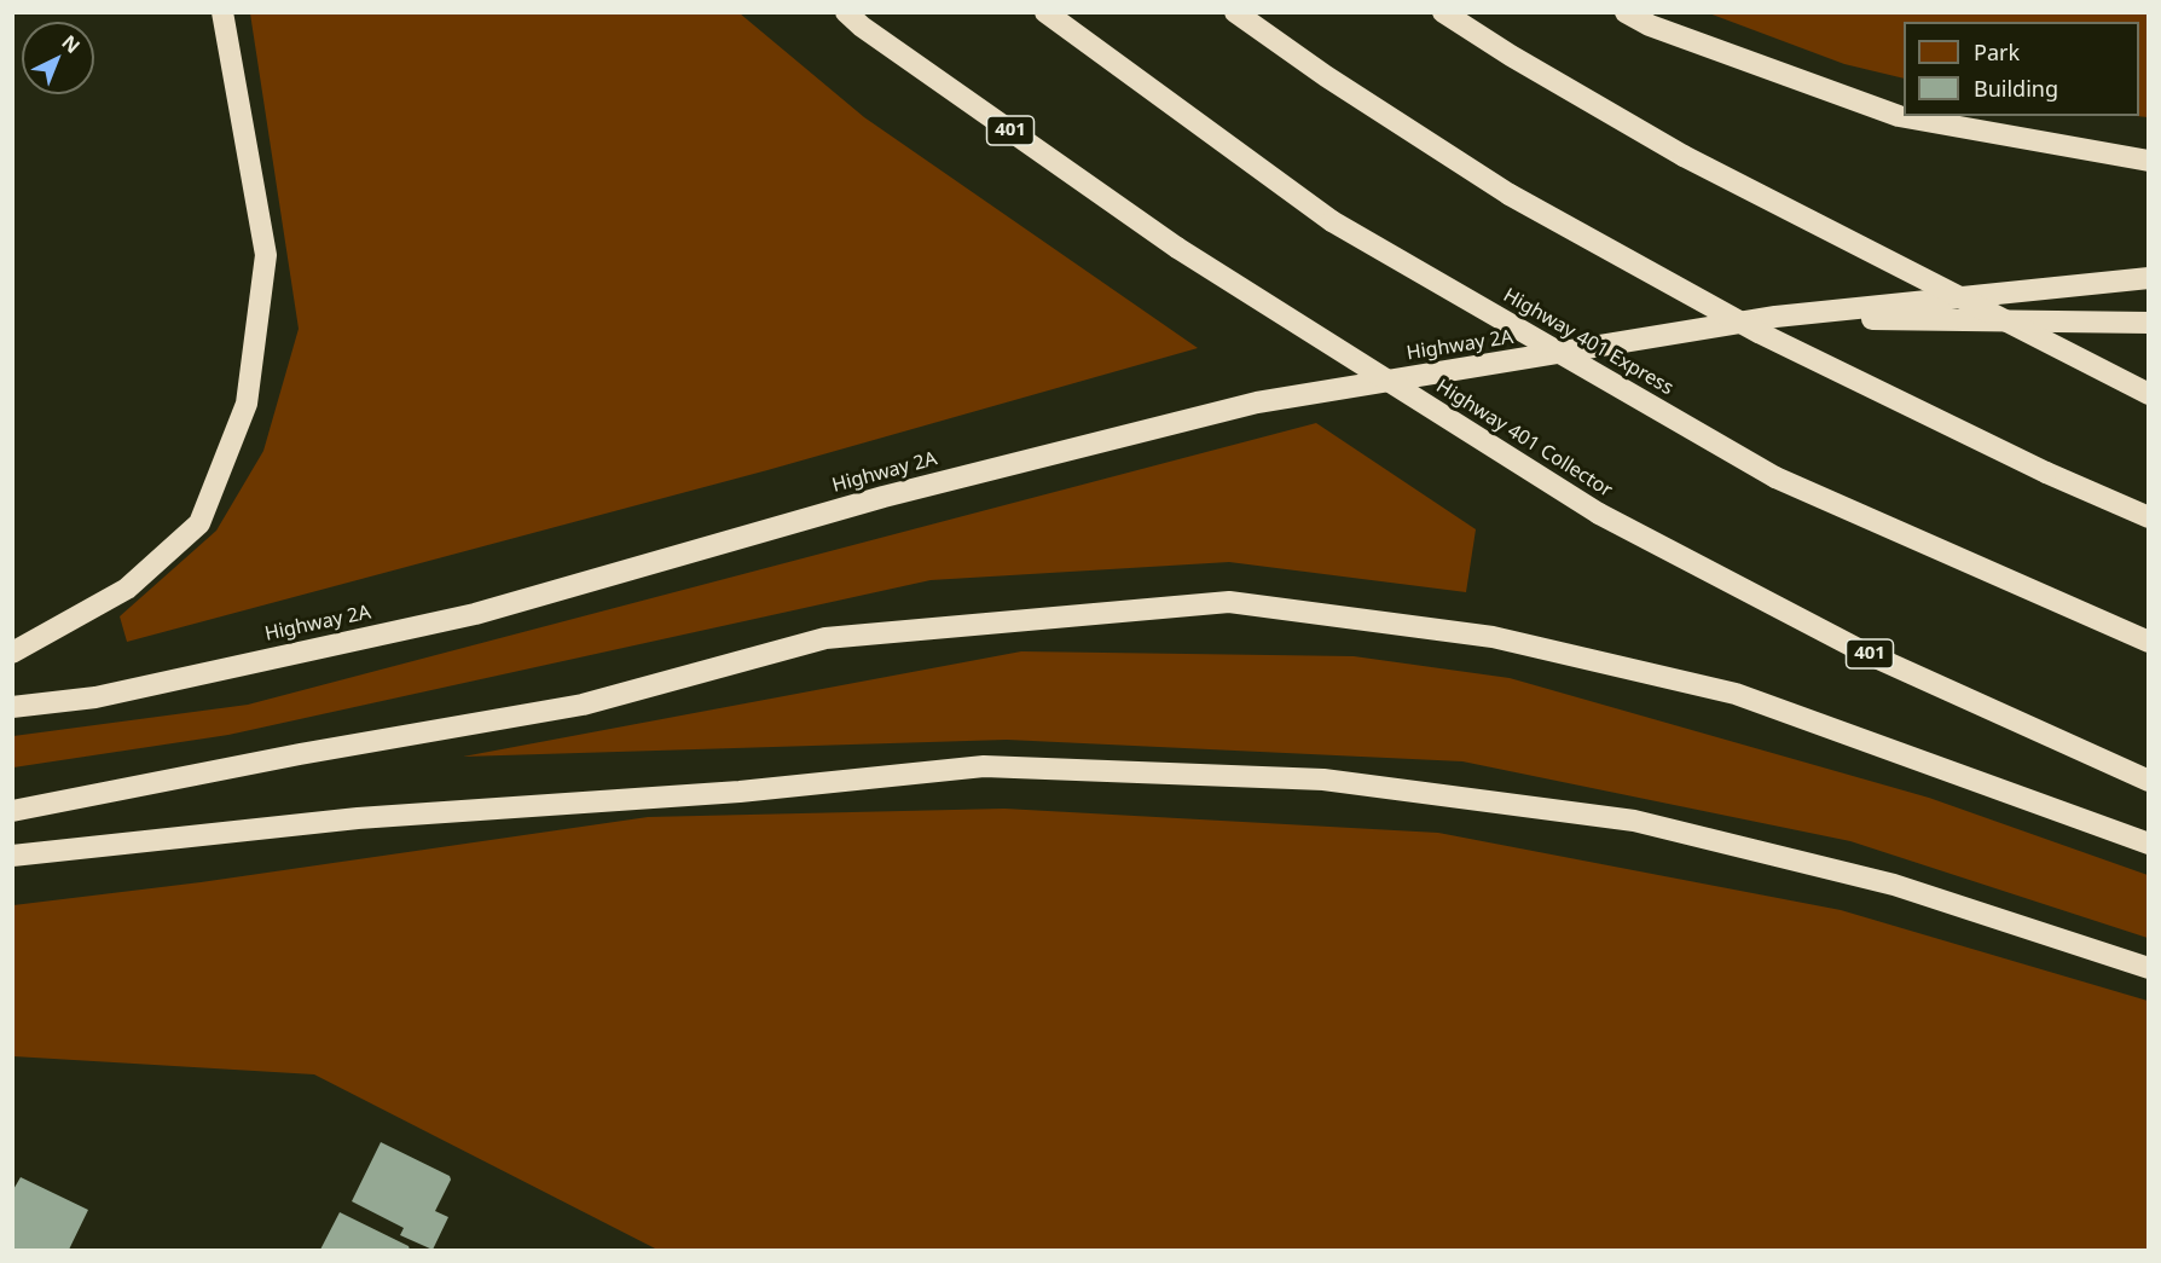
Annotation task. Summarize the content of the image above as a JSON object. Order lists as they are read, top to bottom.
{
  "streets": {
    "highway": [
      "401",
      "Highway 401 Express",
      "Highway 2A",
      "Highway 401 Collector"
    ]
  },
  "legend": ["Park", "Building"],
  "north": "top right"
}
